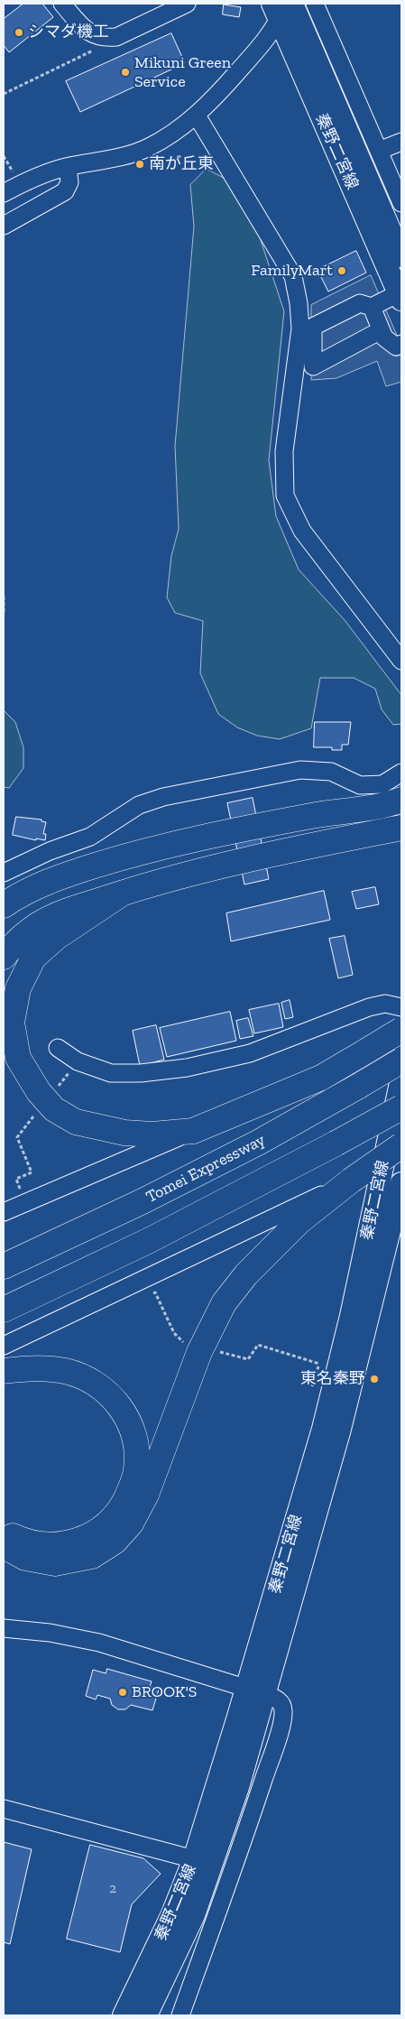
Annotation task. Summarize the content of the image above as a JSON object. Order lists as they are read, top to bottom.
{
  "streets": {
    "highway": ["Tomei Expressway"],
    "main road": ["秦野二宮線"]
  },
  "places": [
    "シマダ機工",
    "Mikuni Green Service",
    "南が丘東",
    "FamilyMart",
    "東名秦野",
    "BROOK'S"
  ],
  "house_numbers": ["2"]
}
